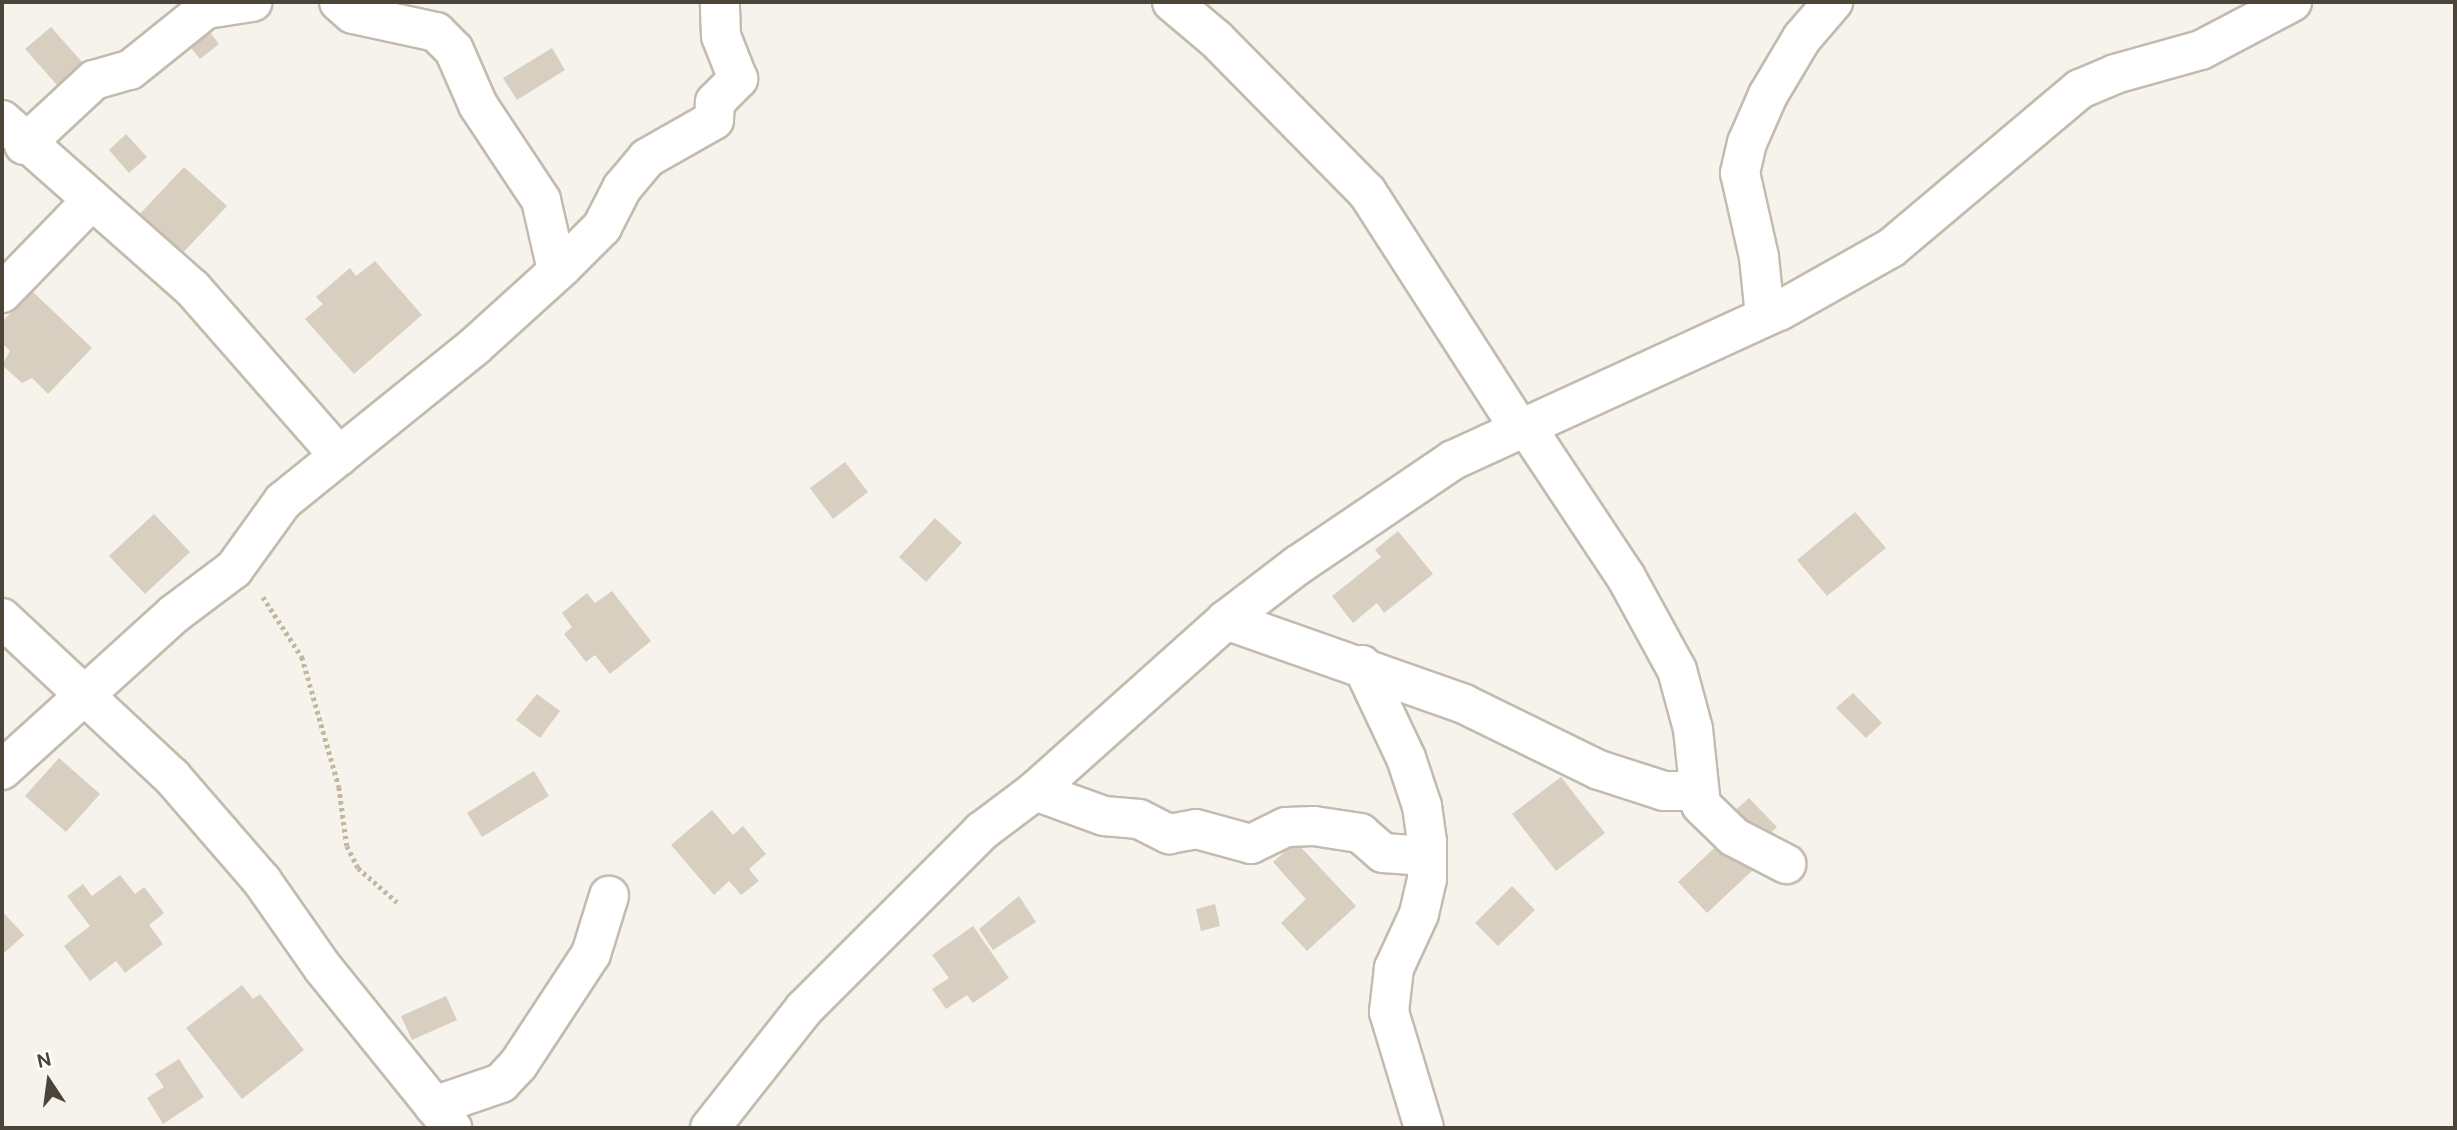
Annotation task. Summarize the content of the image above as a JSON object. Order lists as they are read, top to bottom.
{
  "north": "top"
}
